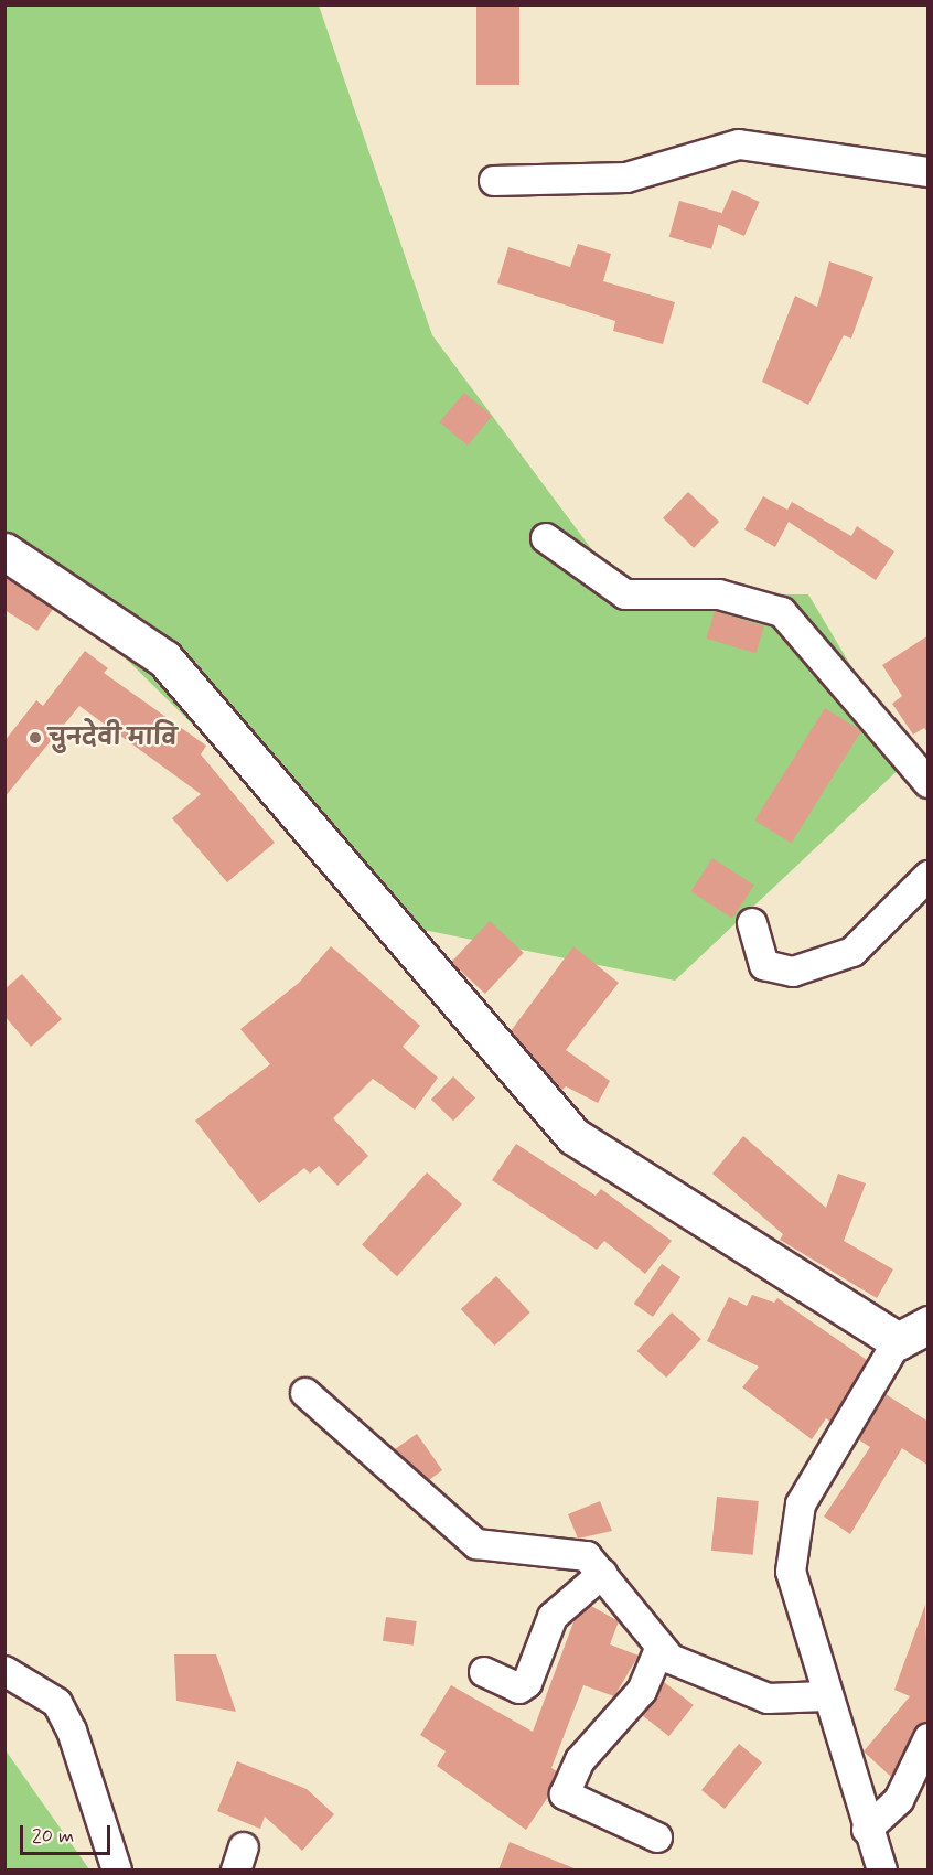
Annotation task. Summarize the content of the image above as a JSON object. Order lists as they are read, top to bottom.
{
  "places": ["चुनदेवी मावि"],
  "scale_bar": "20 m"
}
